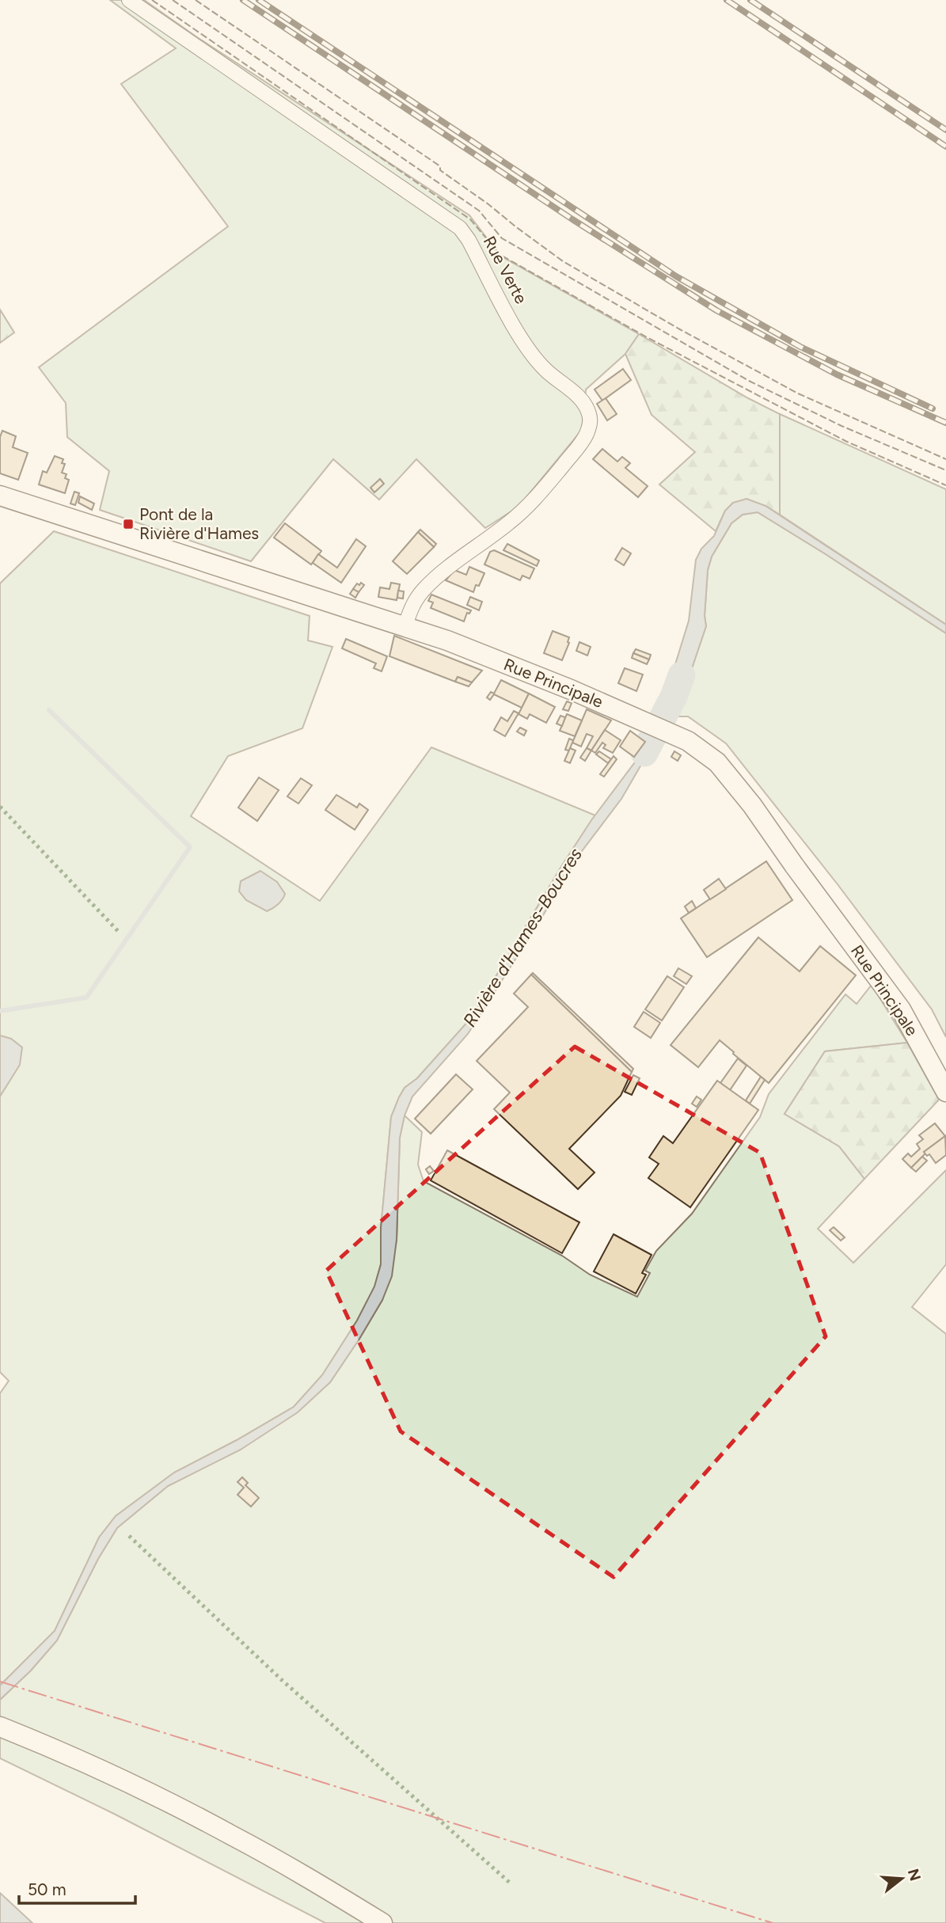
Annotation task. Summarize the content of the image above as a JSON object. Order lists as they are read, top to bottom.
{
  "streets": {
    "street": ["Rue Verte", "Rue Principale"]
  },
  "crossings": [
    ["Rue Verte", "Rue Principale"]
  ],
  "water": ["Rivière d'Hames-Boucres"],
  "places": {
    "transit": ["Pont de la Rivière d'Hames"]
  },
  "scale_bar": "50 m",
  "north": "right"
}
